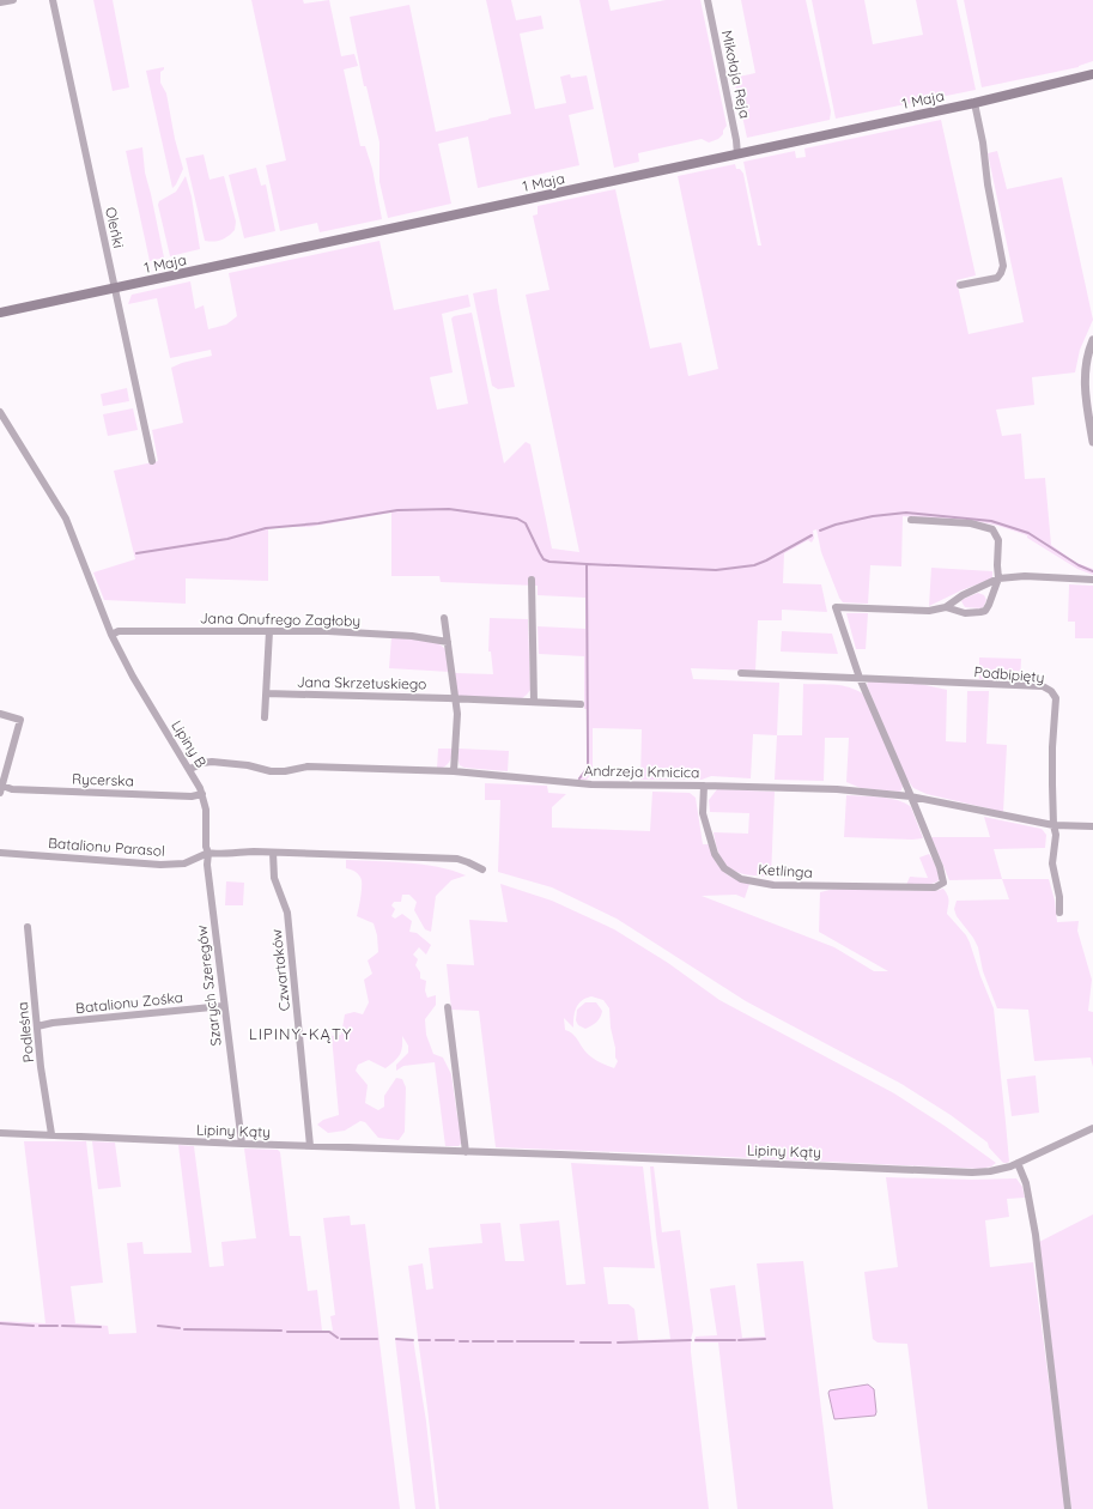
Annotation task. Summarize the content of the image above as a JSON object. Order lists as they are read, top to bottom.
{
  "streets": {
    "main road": ["1 Maja"],
    "street": [
      "Mikołaja Reja",
      "Oleńki",
      "Jana Onufrego Zagłoby",
      "Podbipięty",
      "Jana Skrzetuskiego",
      "Lipiny B",
      "Andrzeja Kmicica",
      "Rycerska",
      "Batalionu Parasol",
      "Ketlinga",
      "Czwartaków",
      "Szarych Szeregów",
      "Batalionu Zośka",
      "Podleśna",
      "Lipiny Kąty"
    ]
  },
  "crossings": [
    ["Mikołaja Reja", "1 Maja"],
    ["1 Maja", "Oleńki"],
    ["Jana Onufrego Zagłoby", "Lipiny B"],
    ["Podbipięty", "Andrzeja Kmicica"],
    ["Lipiny B", "Andrzeja Kmicica"],
    ["Lipiny B", "Rycerska"],
    ["Lipiny B", "Batalionu Parasol"],
    ["Lipiny B", "Szarych Szeregów"],
    ["Andrzeja Kmicica", "Ketlinga"],
    ["Batalionu Parasol", "Szarych Szeregów"],
    ["Czwartaków", "Lipiny Kąty"],
    ["Szarych Szeregów", "Batalionu Zośka"],
    ["Szarych Szeregów", "Lipiny Kąty"],
    ["Batalionu Zośka", "Podleśna"],
    ["Podleśna", "Lipiny Kąty"]
  ],
  "districts": ["LIPINY-KĄTY"]
}
